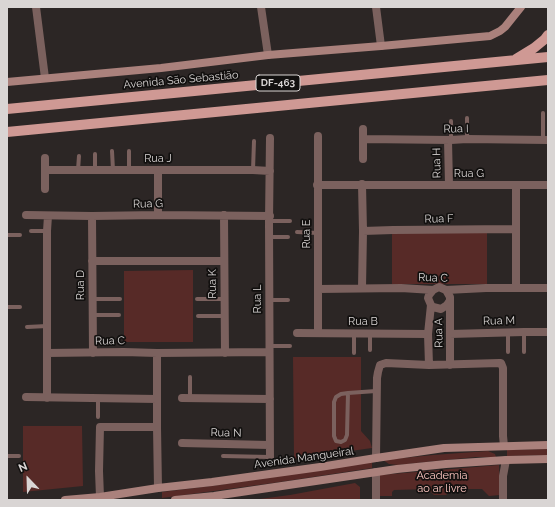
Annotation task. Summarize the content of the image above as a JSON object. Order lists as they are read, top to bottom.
{
  "streets": {
    "main road": ["Avenida São Sebastião", "DF-463"],
    "street": [
      "Rua I",
      "Rua J",
      "Rua H",
      "Rua G",
      "Rua F",
      "Rua E",
      "Rua C",
      "Rua K",
      "Rua D",
      "Rua L",
      "Rua M",
      "Rua B",
      "Rua A",
      "Rua N",
      "Avenida Mangueiral"
    ]
  },
  "crossings": [
    ["Rua I", "Rua H"],
    ["Rua J", "Rua L"],
    ["Rua H", "Rua G"],
    ["Rua G", "Rua E"],
    ["Rua G", "Rua K"],
    ["Rua G", "Rua D"],
    ["Rua G", "Rua L"],
    ["Rua E", "Rua C"],
    ["Rua E", "Rua B"],
    ["Rua C", "Rua K"],
    ["Rua C", "Rua D"],
    ["Rua C", "Rua L"],
    ["Rua C", "Rua A"],
    ["Rua L", "Rua N"],
    ["Rua M", "Rua A"],
    ["Rua B", "Rua A"]
  ],
  "parks": ["Academia ao ar livre"],
  "north": "top left"
}
